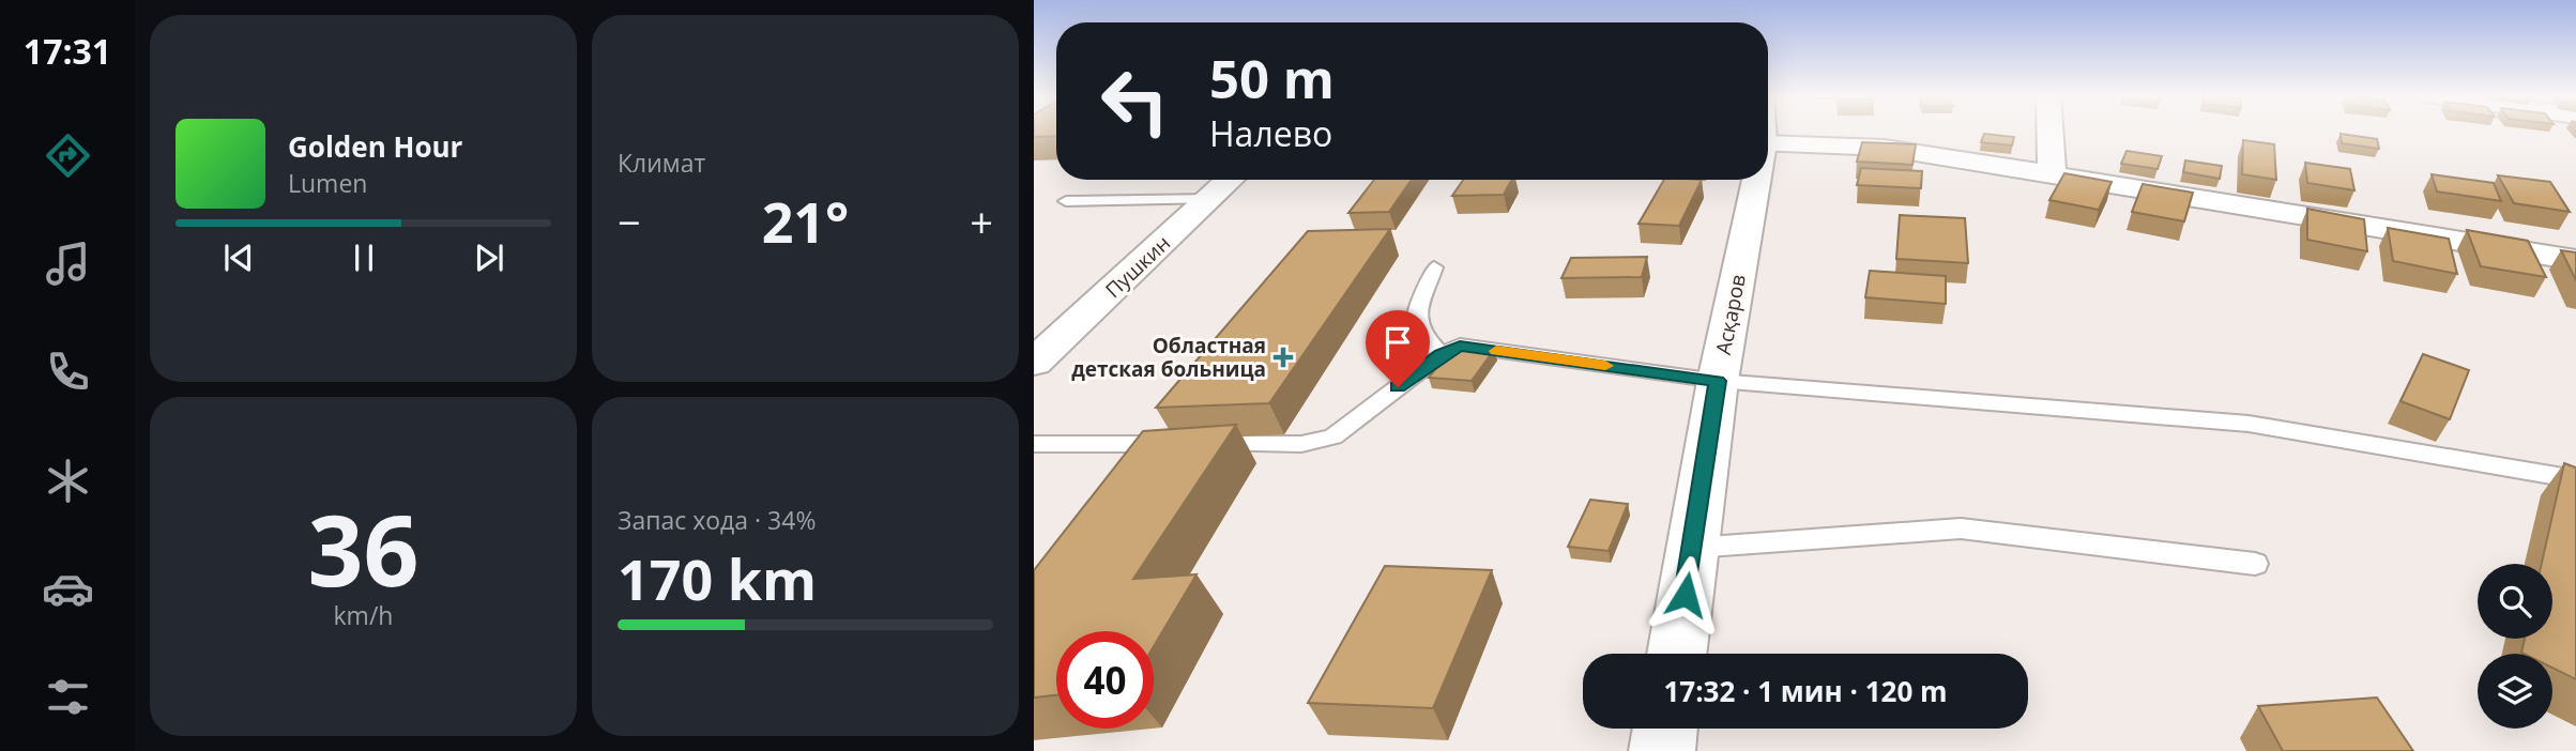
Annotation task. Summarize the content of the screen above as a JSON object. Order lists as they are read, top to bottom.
{
  "streets": {
    "street": ["Пушкин", "Асқаров"]
  },
  "places": {
    "health": ["Областная детская больница"]
  },
  "page": {
    "tabs": "17:31",
    "tile": [
      "Климат",
      ["36", "km/h"],
      ["Запас хода · 34%", "170 km"]
    ],
    "turn": ["50 m", "Налево"],
    "song": ["Golden Hour", "Lumen"],
    "heat": ["−", "21°", "+"],
    "limit": "40",
    "trip": "17:32 · 1 мин · 120 m"
  }
}
